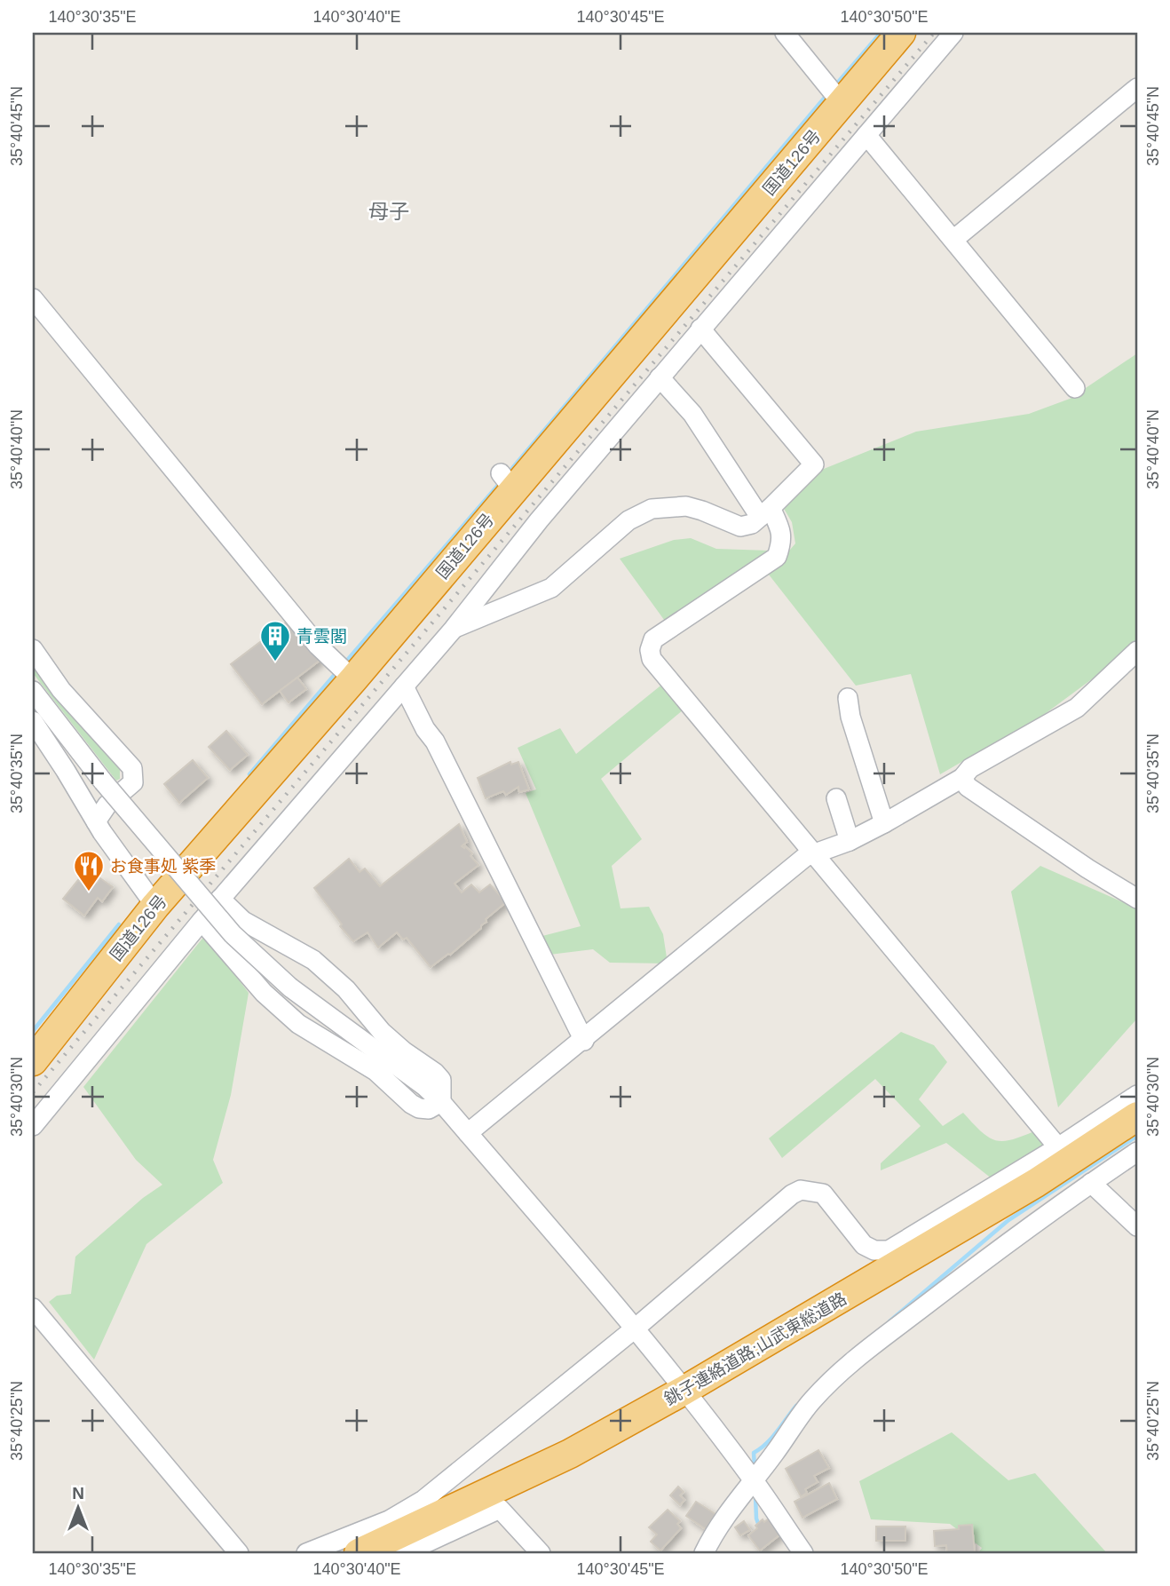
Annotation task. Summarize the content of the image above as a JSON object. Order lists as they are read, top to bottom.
{
  "streets": {
    "highway": ["国道126号", "銚子連絡道路;山武東総道路"]
  },
  "districts": ["母子"],
  "places": {
    "building": ["青雲閣"],
    "restaurant": ["お食事処 紫季"]
  },
  "north": "top",
  "coordinates": [
    "140°30'35\"E",
    "140°30'40\"E",
    "140°30'45\"E",
    "140°30'50\"E",
    "35°40'45\"N",
    "35°40'40\"N",
    "35°40'35\"N",
    "35°40'30\"N",
    "35°40'25\"N"
  ]
}
